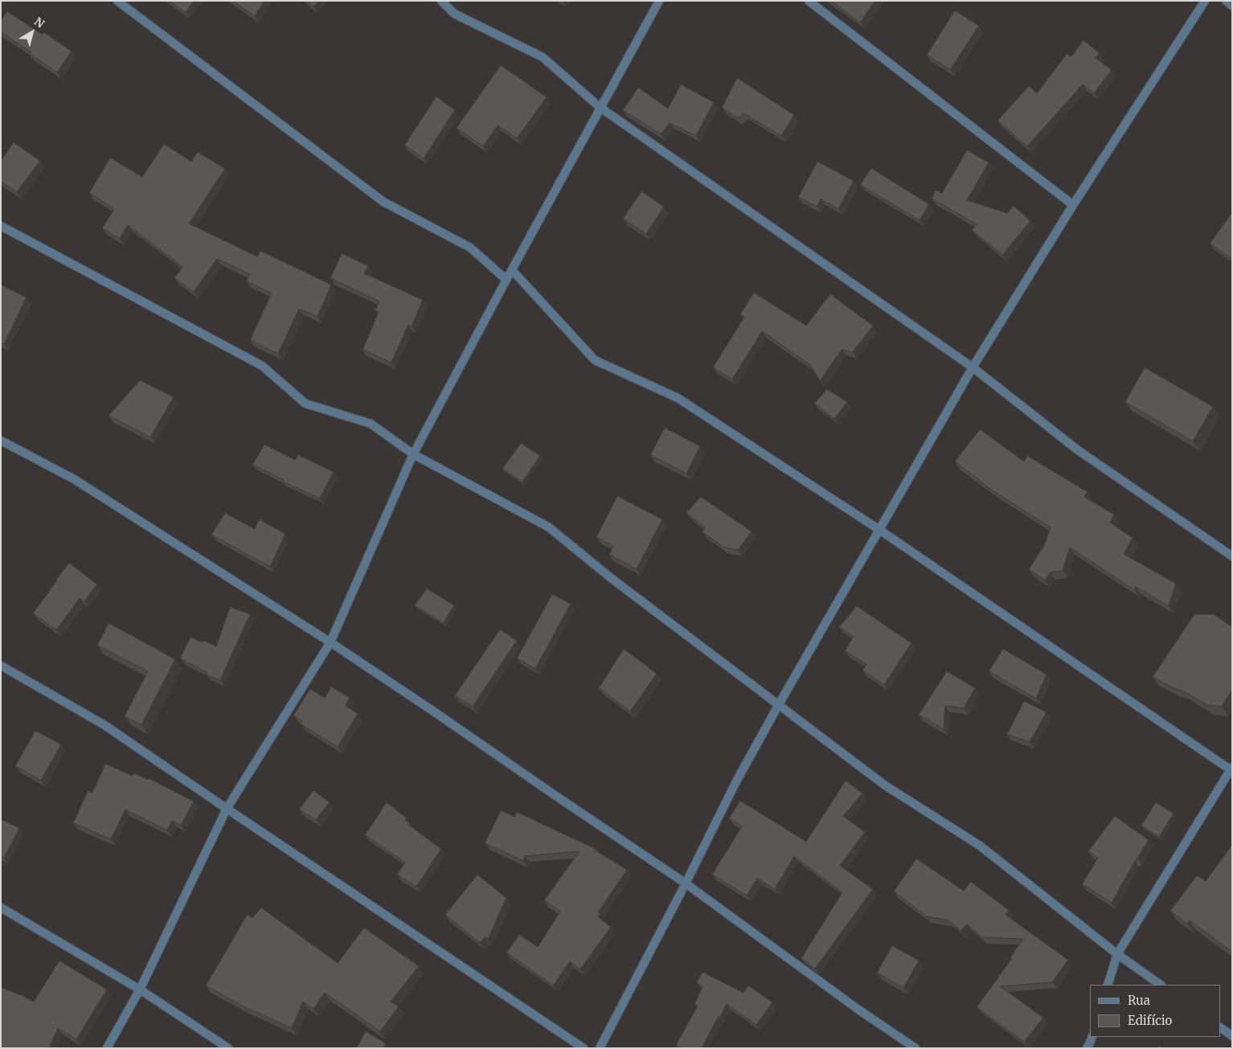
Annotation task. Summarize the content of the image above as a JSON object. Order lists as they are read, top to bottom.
{
  "legend": ["Rua", "Edifício"],
  "north": "top right"
}
